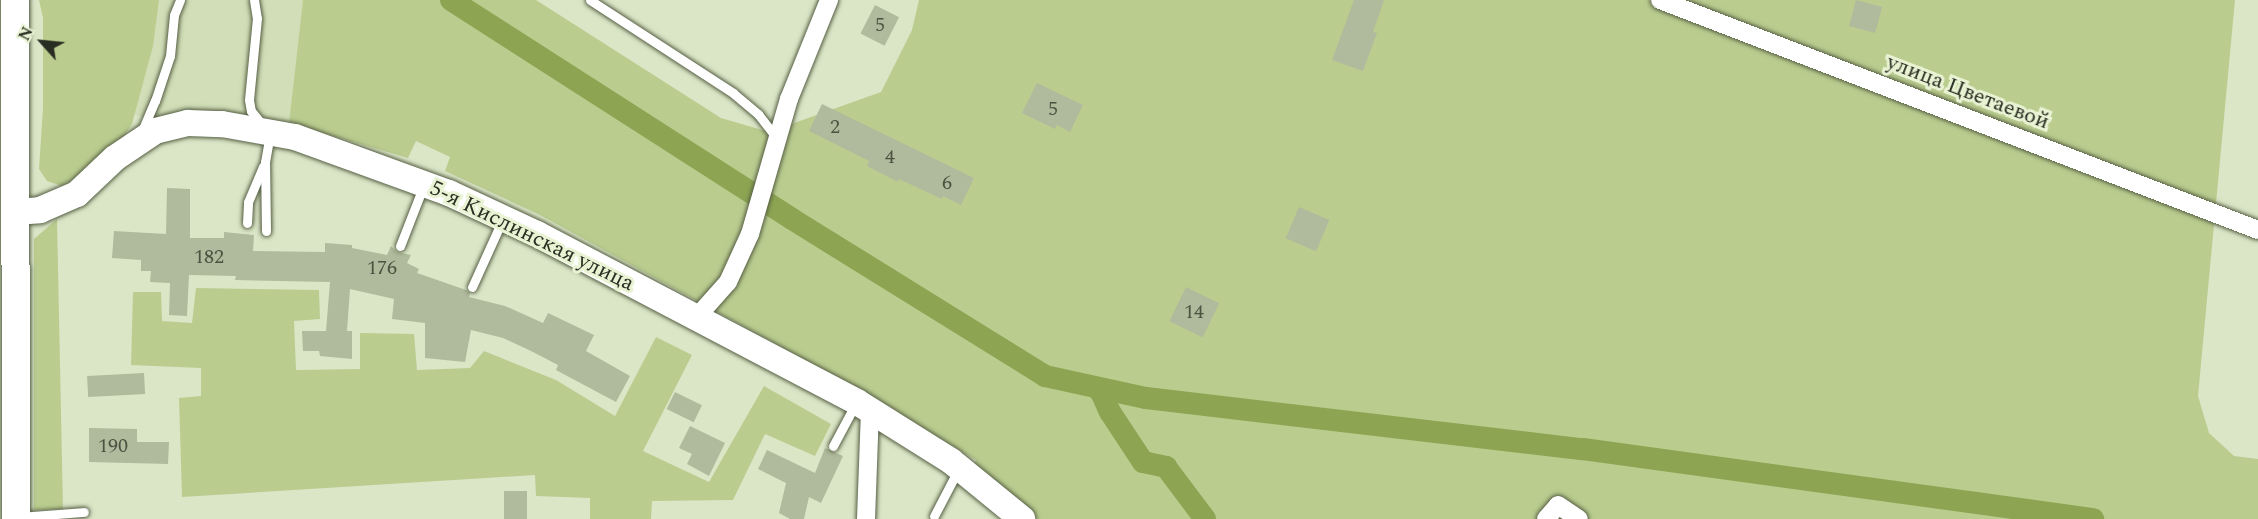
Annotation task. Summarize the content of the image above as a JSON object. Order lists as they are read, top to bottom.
{
  "streets": {
    "street": ["улица Цветаевой", "5-я Кислинская улица"]
  },
  "house_numbers": [
    "5",
    "5",
    "2",
    "4",
    "6",
    "182",
    "176",
    "14",
    "190"
  ],
  "north": "top left"
}
